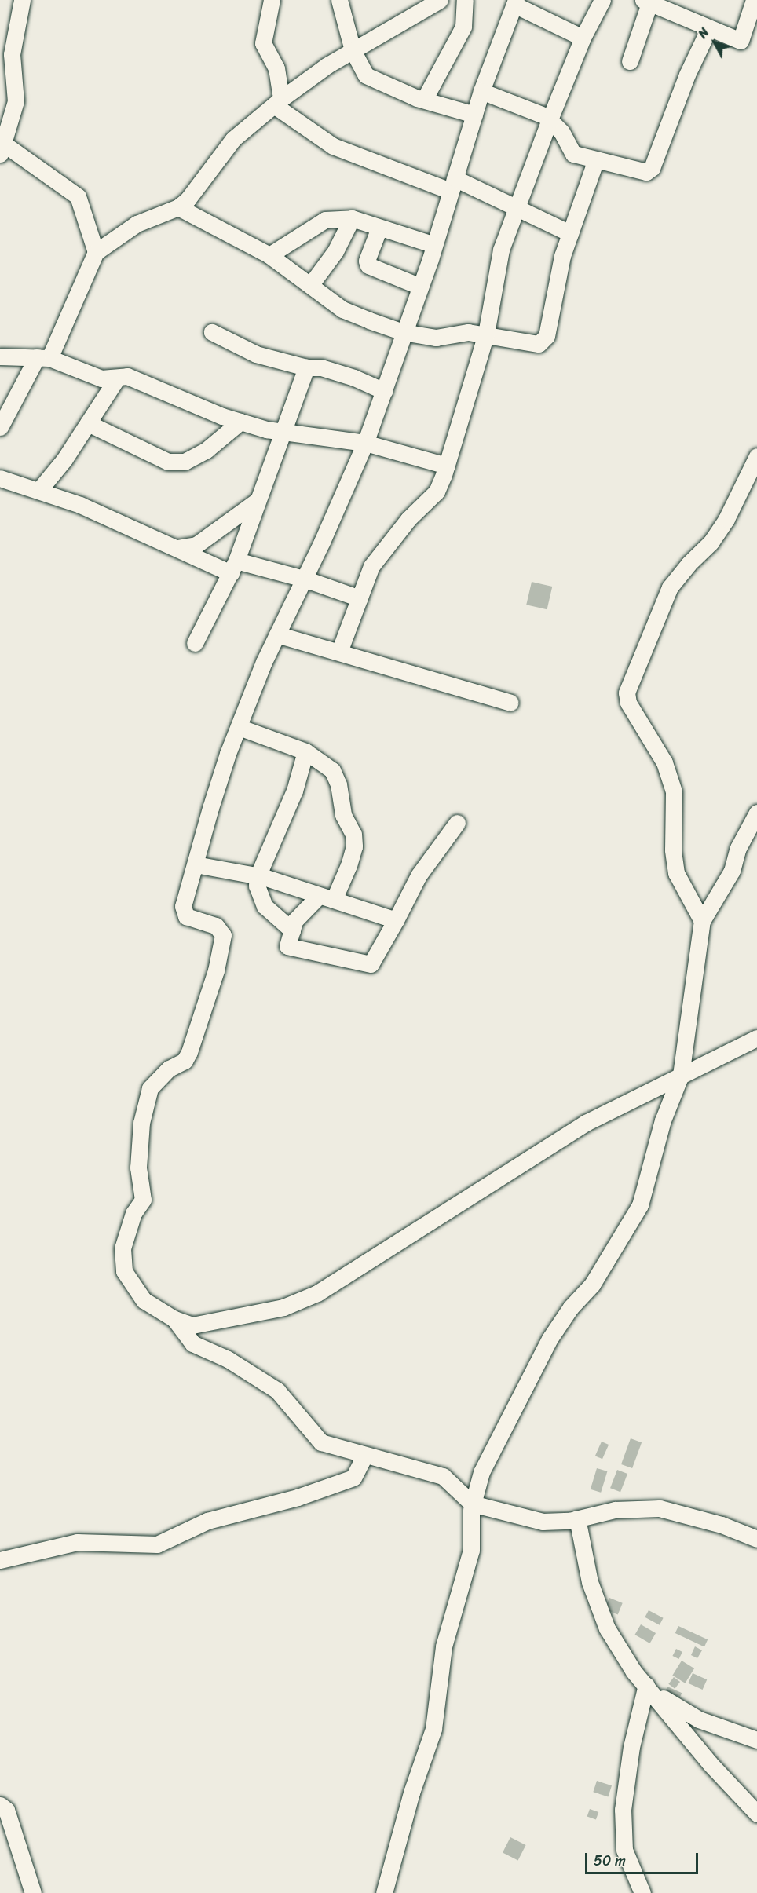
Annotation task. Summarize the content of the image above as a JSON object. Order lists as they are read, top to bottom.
{
  "scale_bar": "50 m",
  "north": "top left"
}
